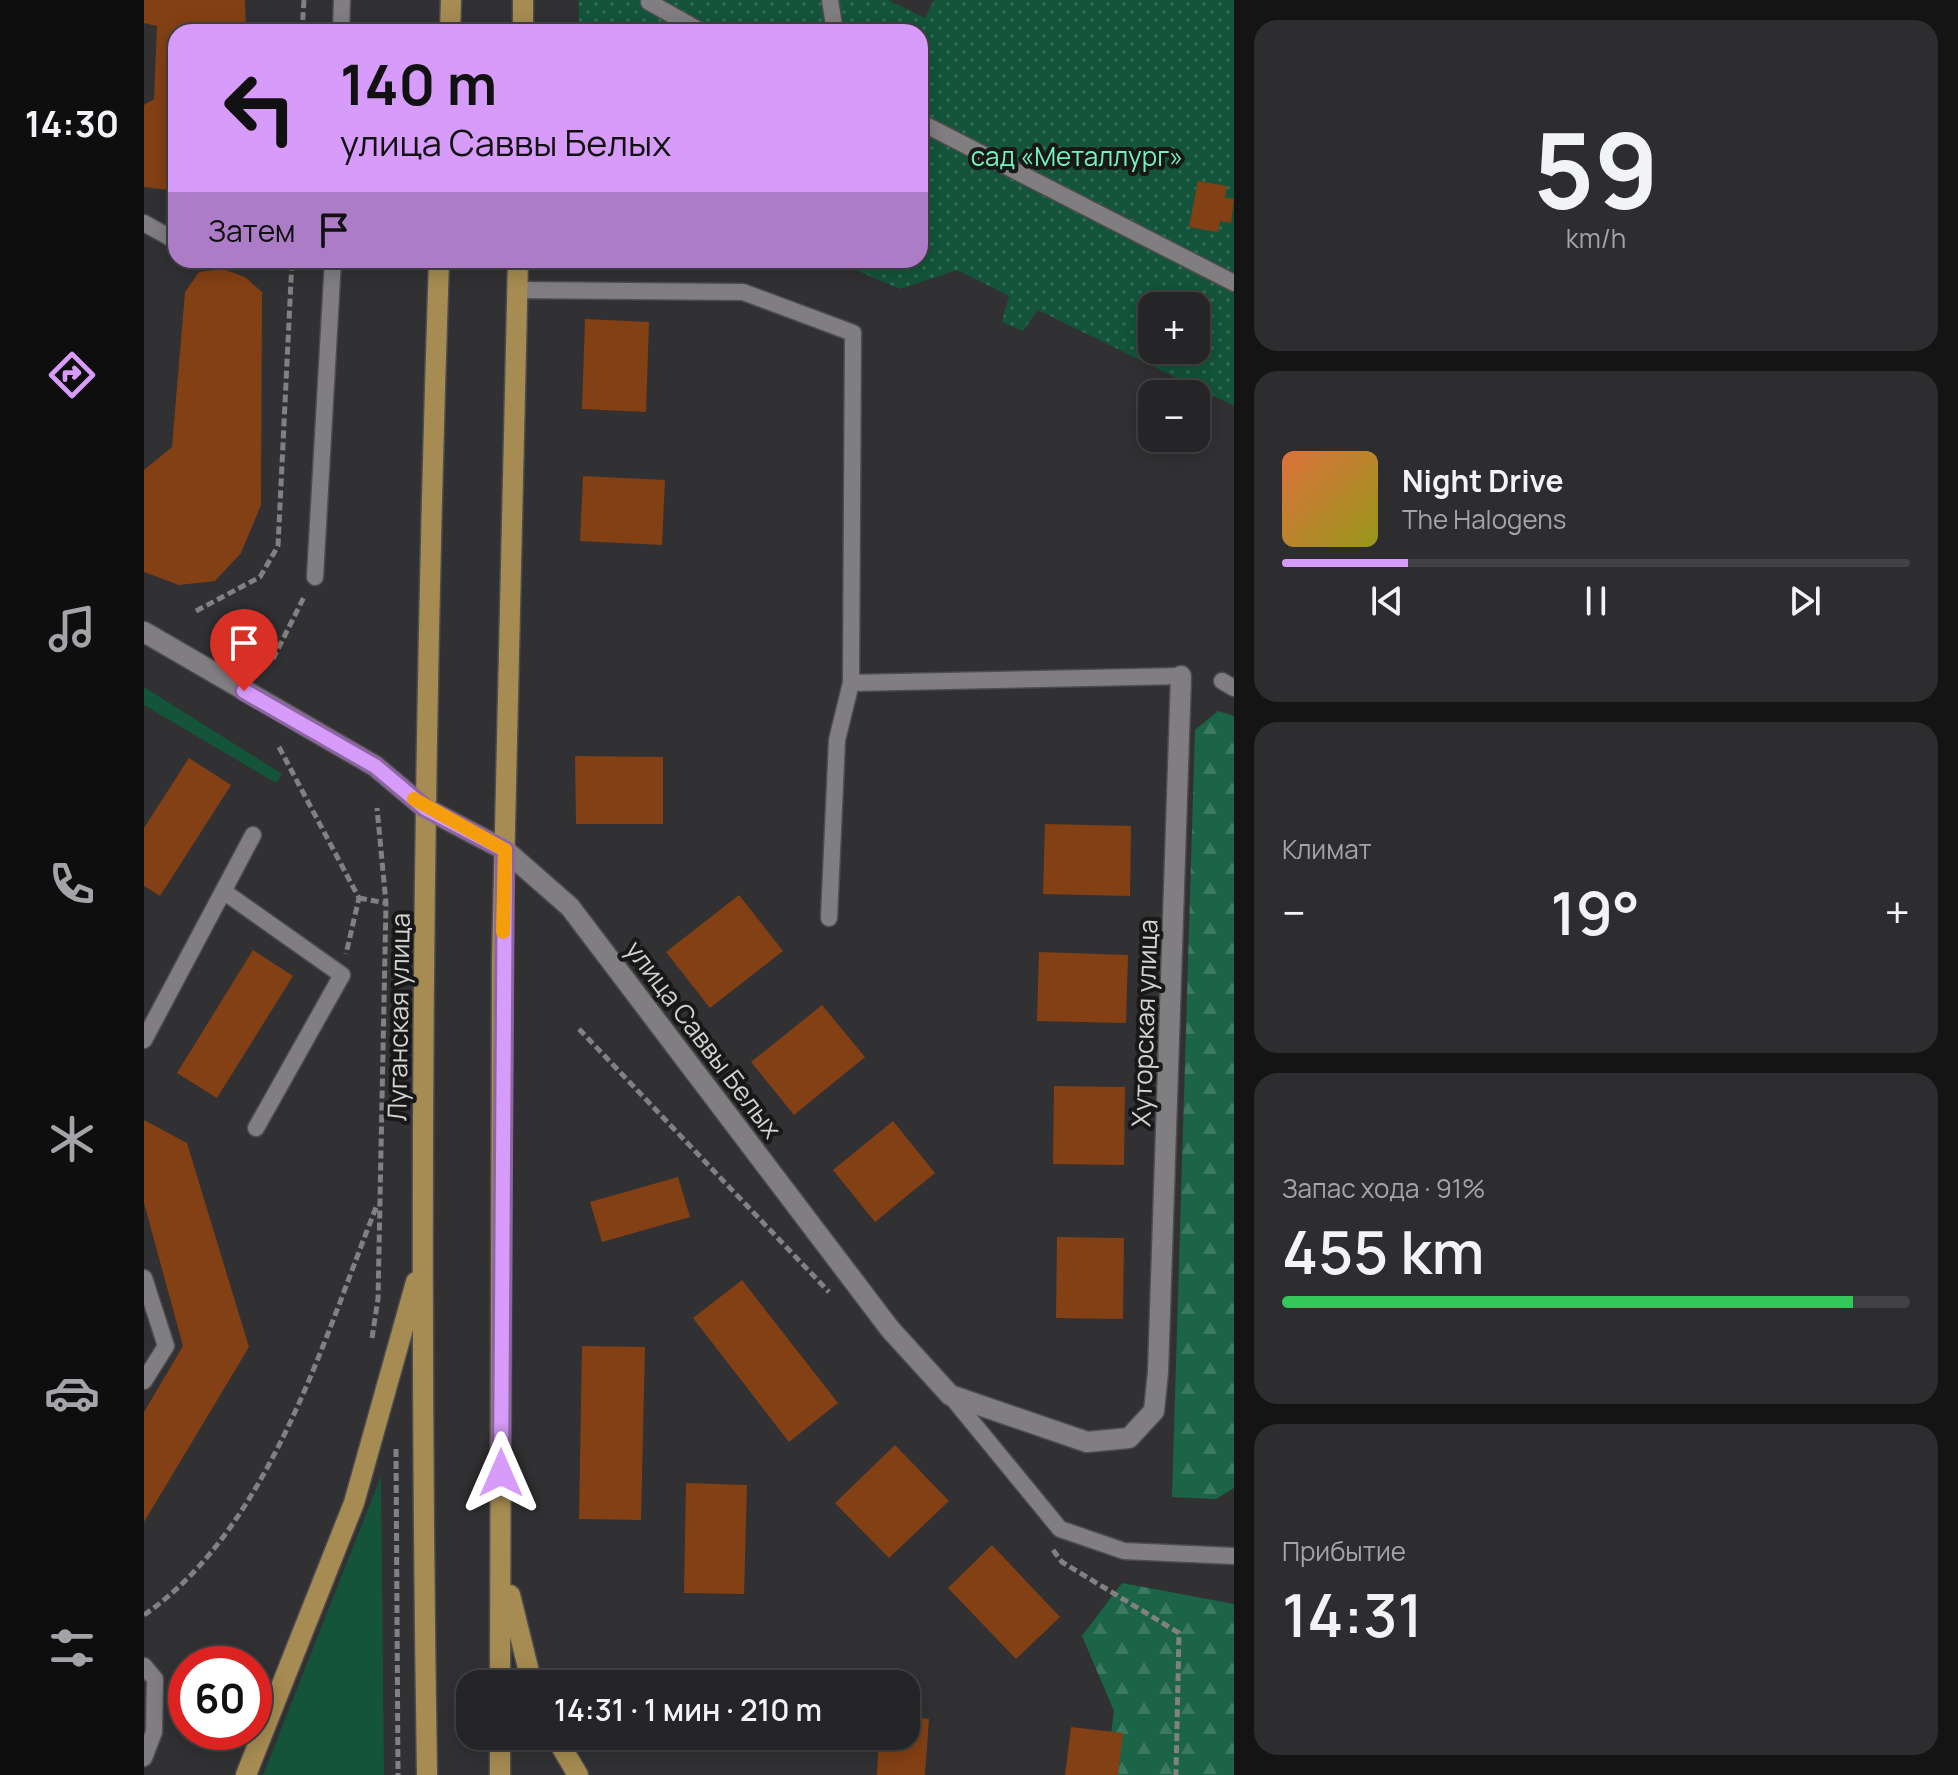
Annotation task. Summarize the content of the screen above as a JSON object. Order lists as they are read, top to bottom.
{
  "streets": {
    "main road": ["Луганская улица"],
    "street": ["Хуторская улица", "улица Саввы Белых"]
  },
  "crossings": [
    ["Луганская улица", "улица Саввы Белых"],
    ["Хуторская улица", "улица Саввы Белых"]
  ],
  "parks": ["сад «Металлург»"],
  "page": {
    "tabs": "14:30",
    "tile": [
      ["59", "km/h"],
      "Климат",
      ["Запас хода · 91%", "455 km"],
      ["Прибытие", "14:31"]
    ],
    "turn": ["140 m", "улица Саввы Белых"],
    "then": "Затем",
    "map_buttons": ["+", "−"],
    "song": ["Night Drive", "The Halogens"],
    "heat": ["−", "19°", "+"],
    "limit": "60",
    "trip": "14:31 · 1 мин · 210 m"
  }
}
